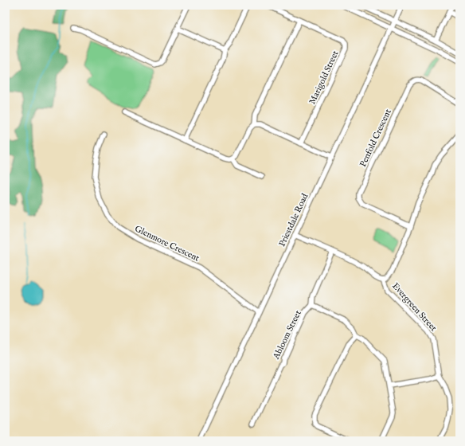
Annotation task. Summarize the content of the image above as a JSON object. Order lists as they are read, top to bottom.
{
  "streets": {
    "street": [
      "Marigold Street",
      "Penfold Crescent",
      "Priestdale Road",
      "Glenmore Crescent",
      "Evergreen Street",
      "Abloom Street"
    ]
  },
  "crossings": [
    ["Priestdale Road", "Glenmore Crescent"],
    ["Priestdale Road", "Evergreen Street"],
    ["Evergreen Street", "Abloom Street"]
  ]
}
